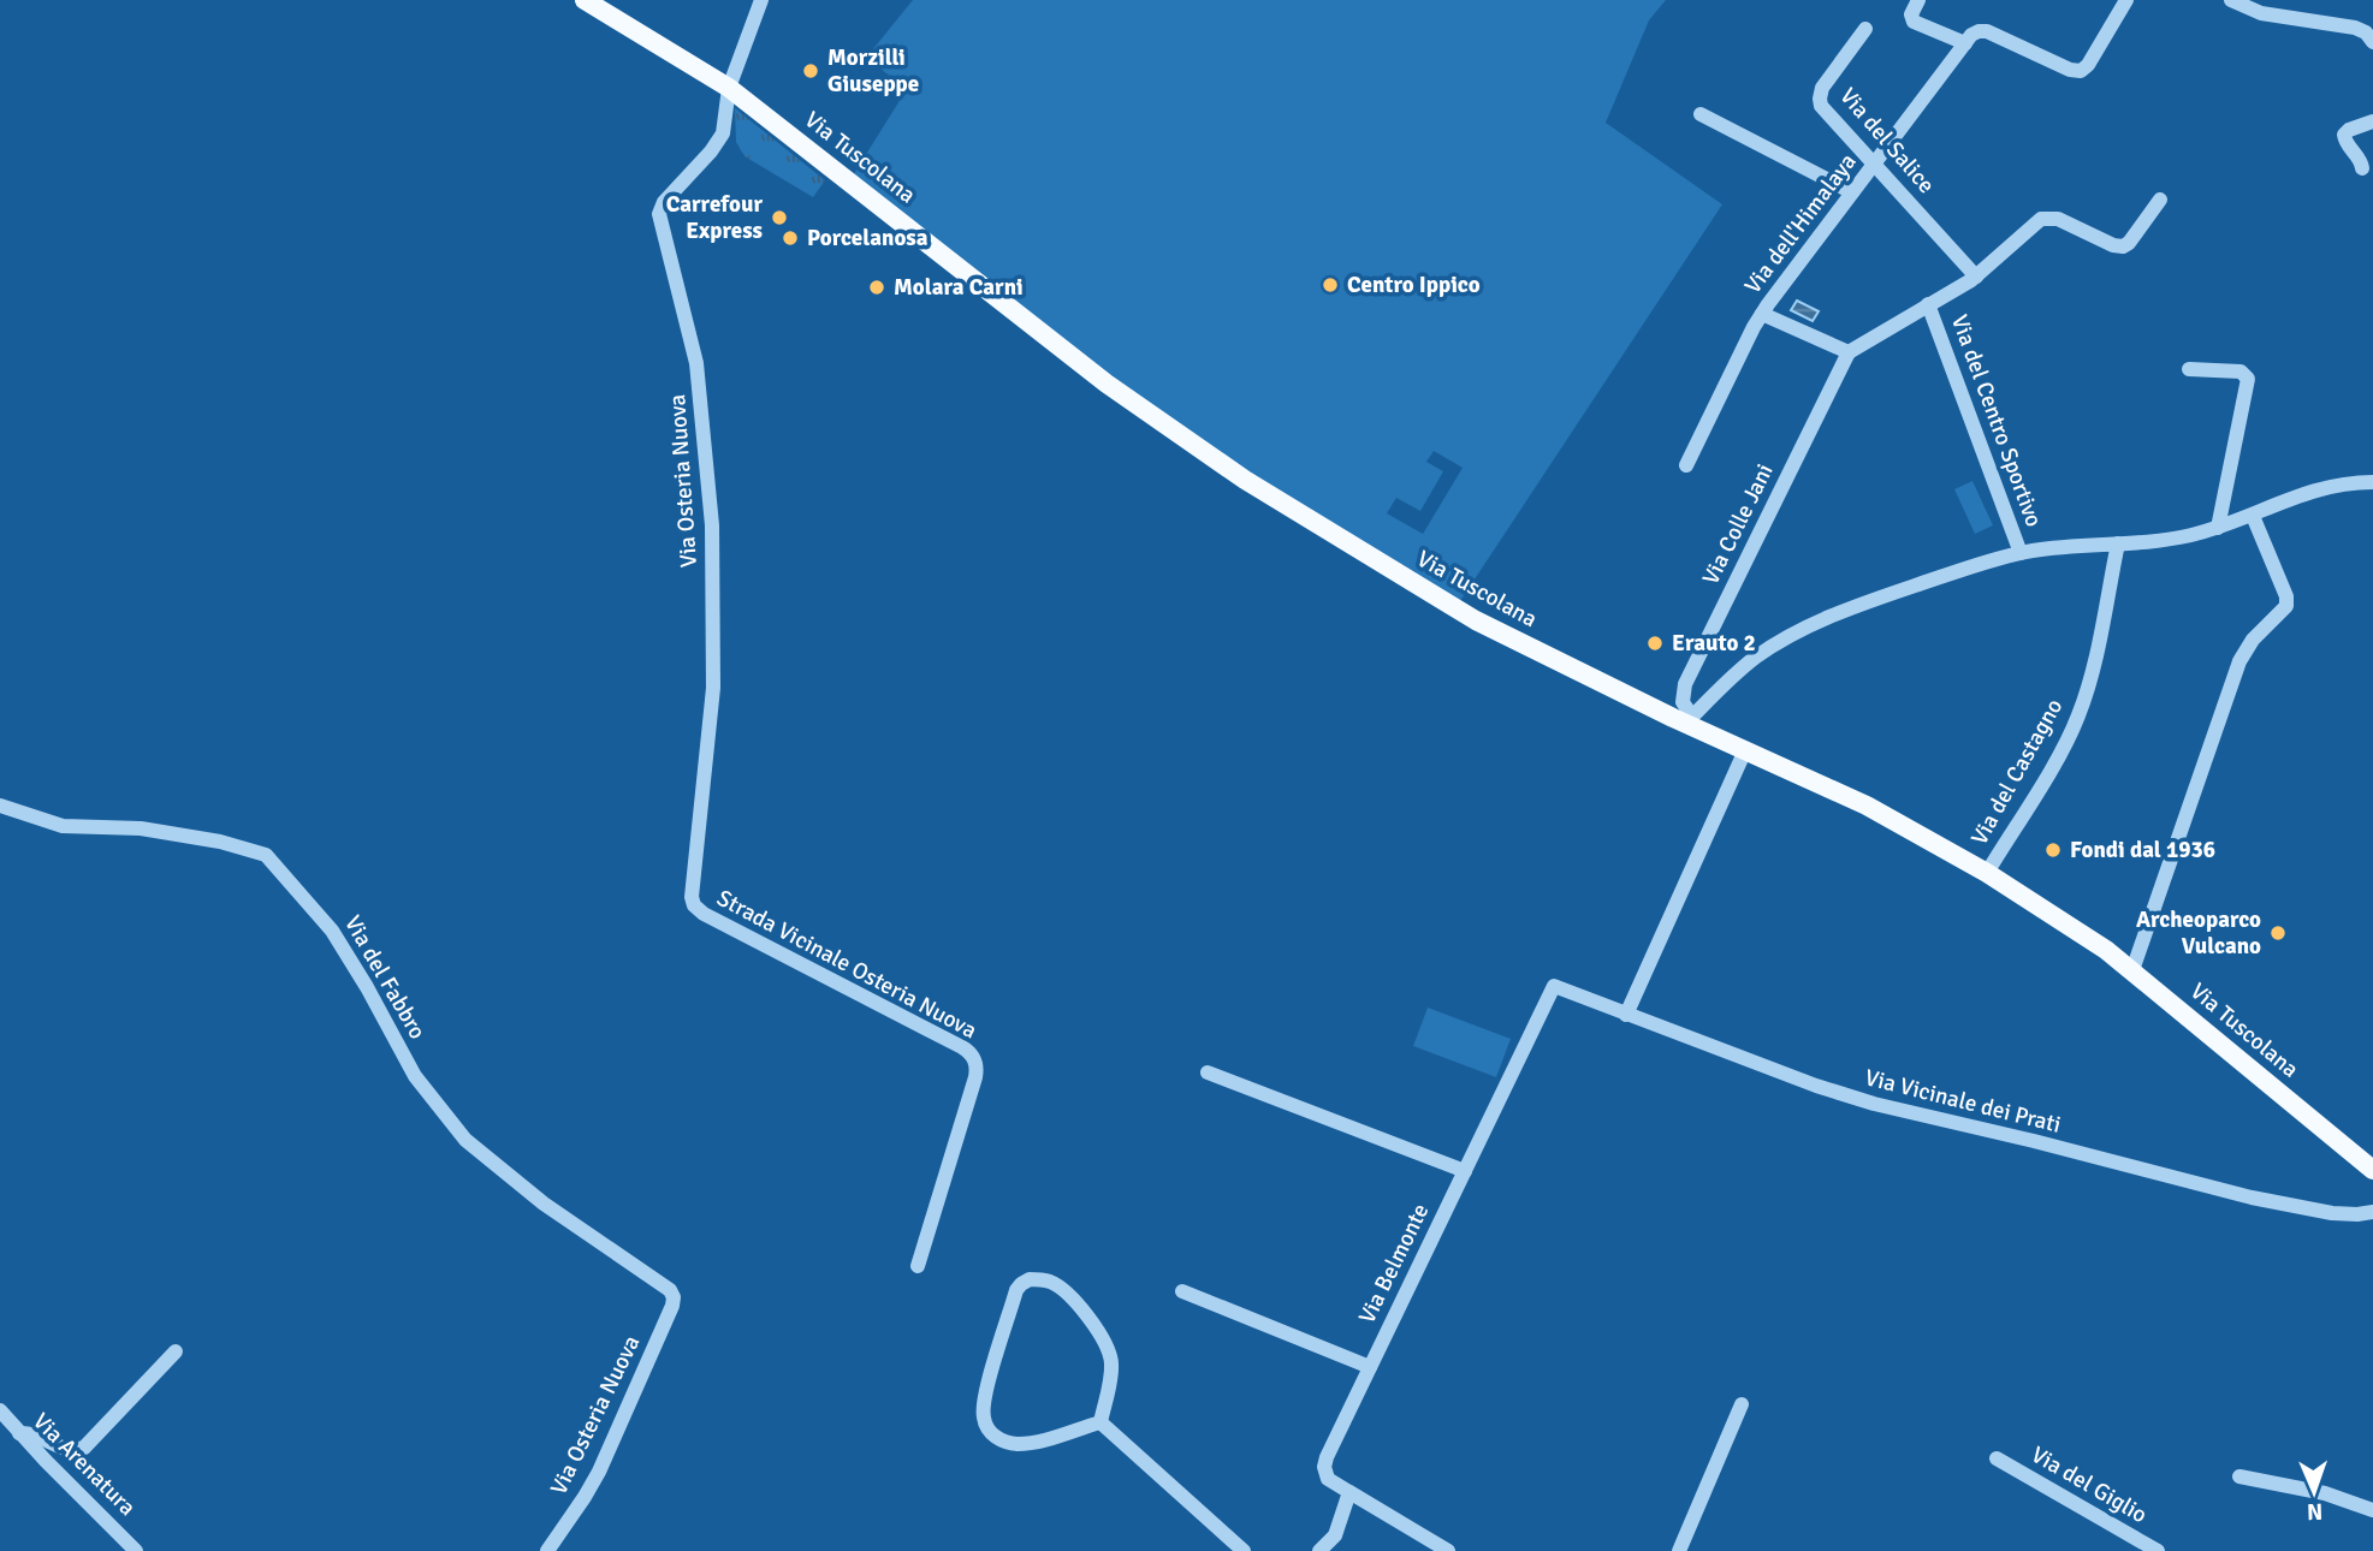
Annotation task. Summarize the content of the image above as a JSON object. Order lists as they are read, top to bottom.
{
  "streets": {
    "main road": ["Via Tuscolana"],
    "street": [
      "Via del Salice",
      "Via dell'Himalaya",
      "Via del Centro Sportivo",
      "Via Osteria Nuova",
      "Via Colle Jani",
      "Via del Castagno",
      "Strada Vicinale Osteria Nuova",
      "Via del Fabbro",
      "Via Vicinale dei Prati",
      "Via Belmonte",
      "Via Arenatura",
      "Via del Giglio"
    ]
  },
  "crossings": [
    ["Via del Salice", "Via dell'Himalaya"],
    ["Via Tuscolana", "Via Osteria Nuova"],
    ["Via Tuscolana", "Via Colle Jani"],
    ["Via Tuscolana", "Via del Castagno"],
    ["Via Osteria Nuova", "Strada Vicinale Osteria Nuova"],
    ["Via Osteria Nuova", "Via del Fabbro"],
    ["Via Vicinale dei Prati", "Via Belmonte"]
  ],
  "places": [
    "Morzilli Giuseppe",
    "Carrefour Express",
    "Porcelanosa",
    "Centro Ippico",
    "Molara Carni",
    "Erauto 2",
    "Fondi dal 1936",
    "Archeoparco Vulcano"
  ],
  "north": "bottom"
}
